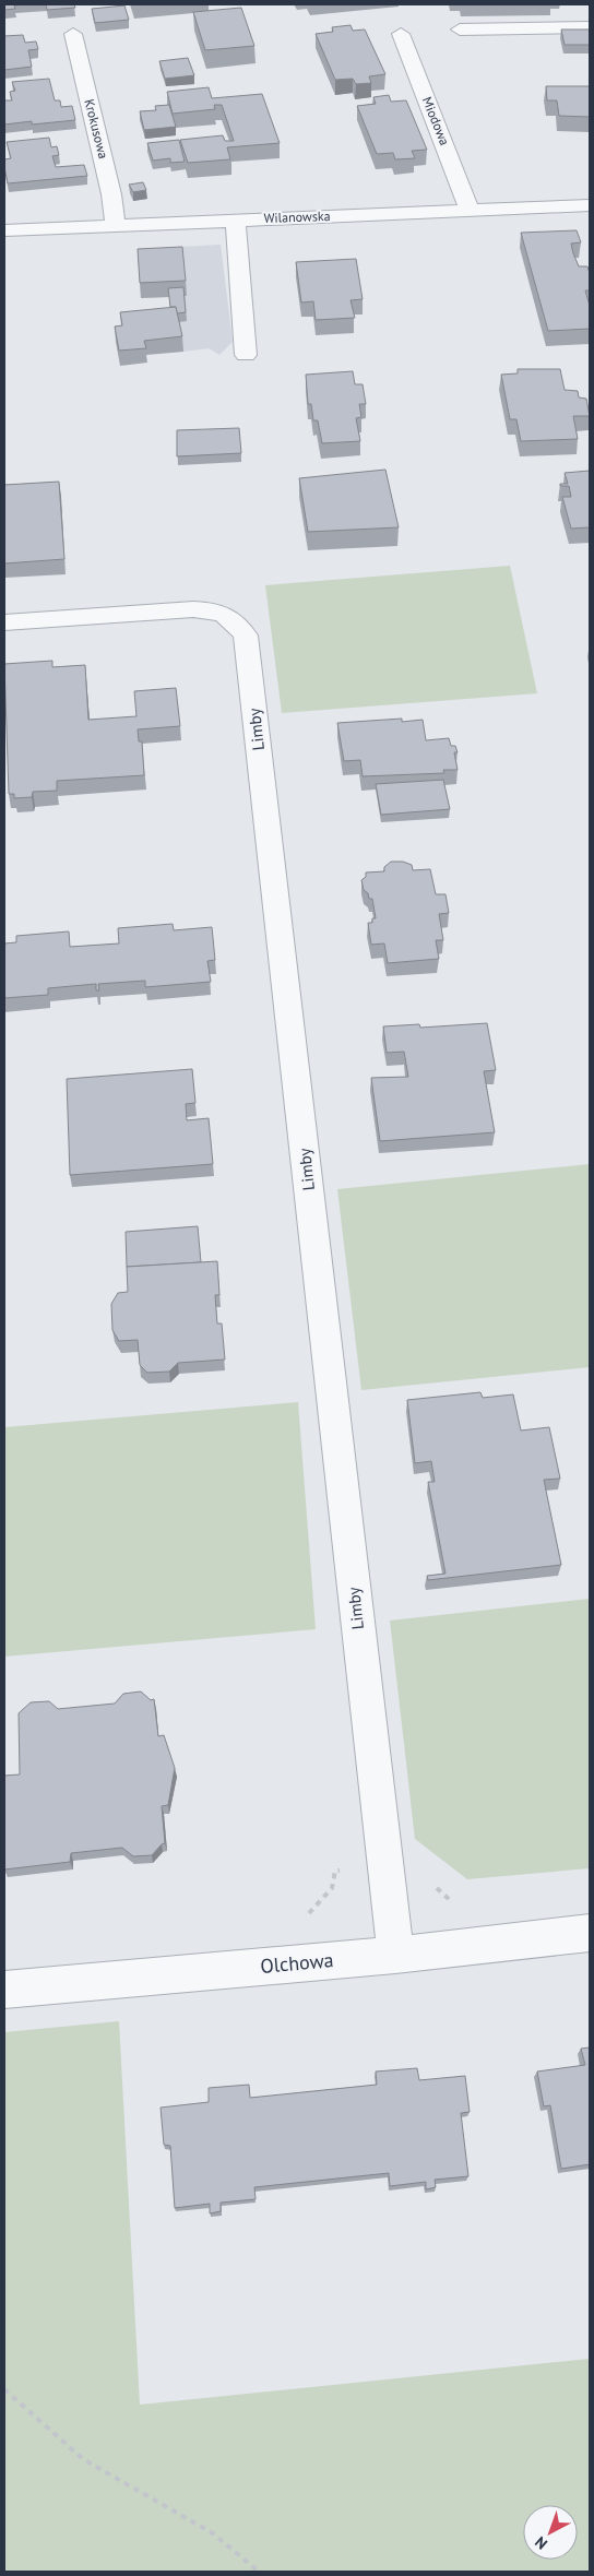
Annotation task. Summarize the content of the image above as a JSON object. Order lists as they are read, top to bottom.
{
  "streets": {
    "street": [
      "Miodowa",
      "Krokusowa",
      "Wilanowska",
      "Limby",
      "Olchowa"
    ]
  },
  "crossings": [
    ["Miodowa", "Wilanowska"],
    ["Krokusowa", "Wilanowska"],
    ["Limby", "Olchowa"]
  ],
  "north": "bottom left"
}
